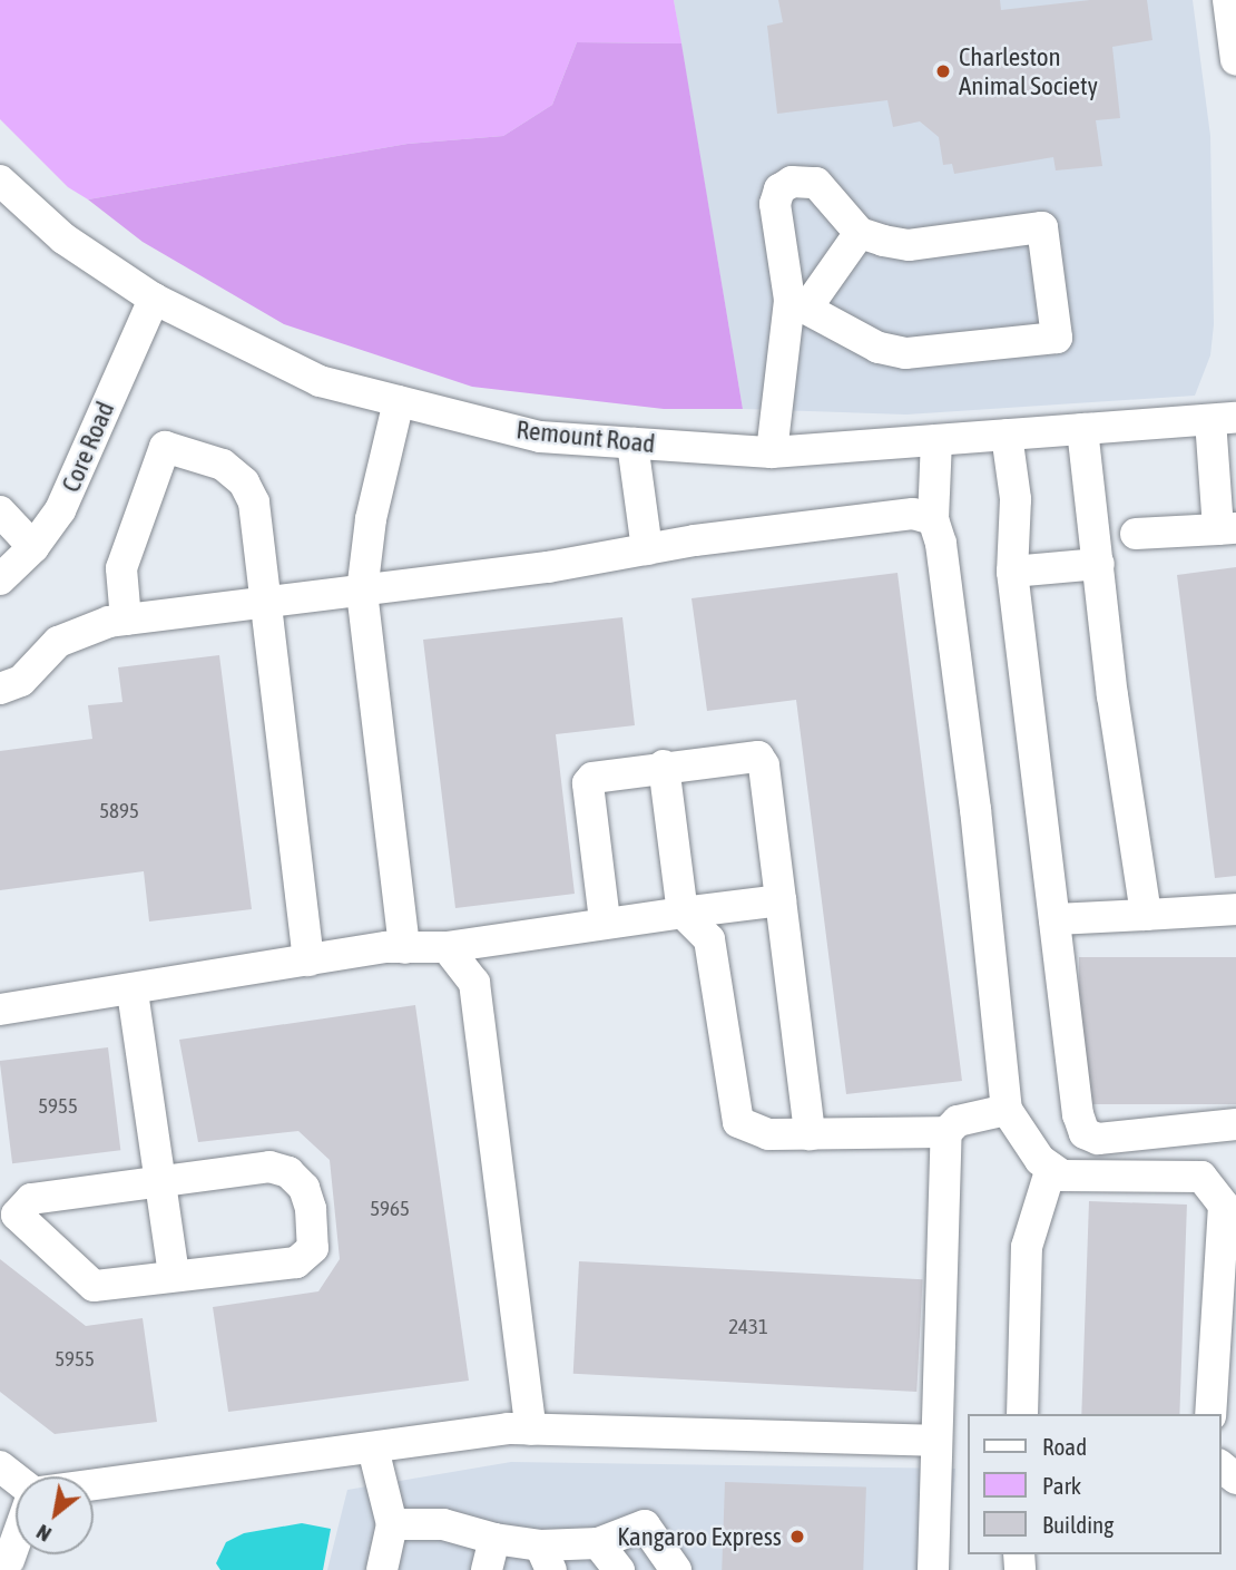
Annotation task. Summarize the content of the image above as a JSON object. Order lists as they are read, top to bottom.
{
  "streets": {
    "street": ["Remount Road", "Core Road"]
  },
  "crossings": [
    ["Remount Road", "Core Road"]
  ],
  "places": ["Charleston Animal Society", "Kangaroo Express"],
  "house_numbers": [
    "5895",
    "5955",
    "5965",
    "2431",
    "5955"
  ],
  "legend": ["Road", "Park", "Building"],
  "north": "bottom left"
}
